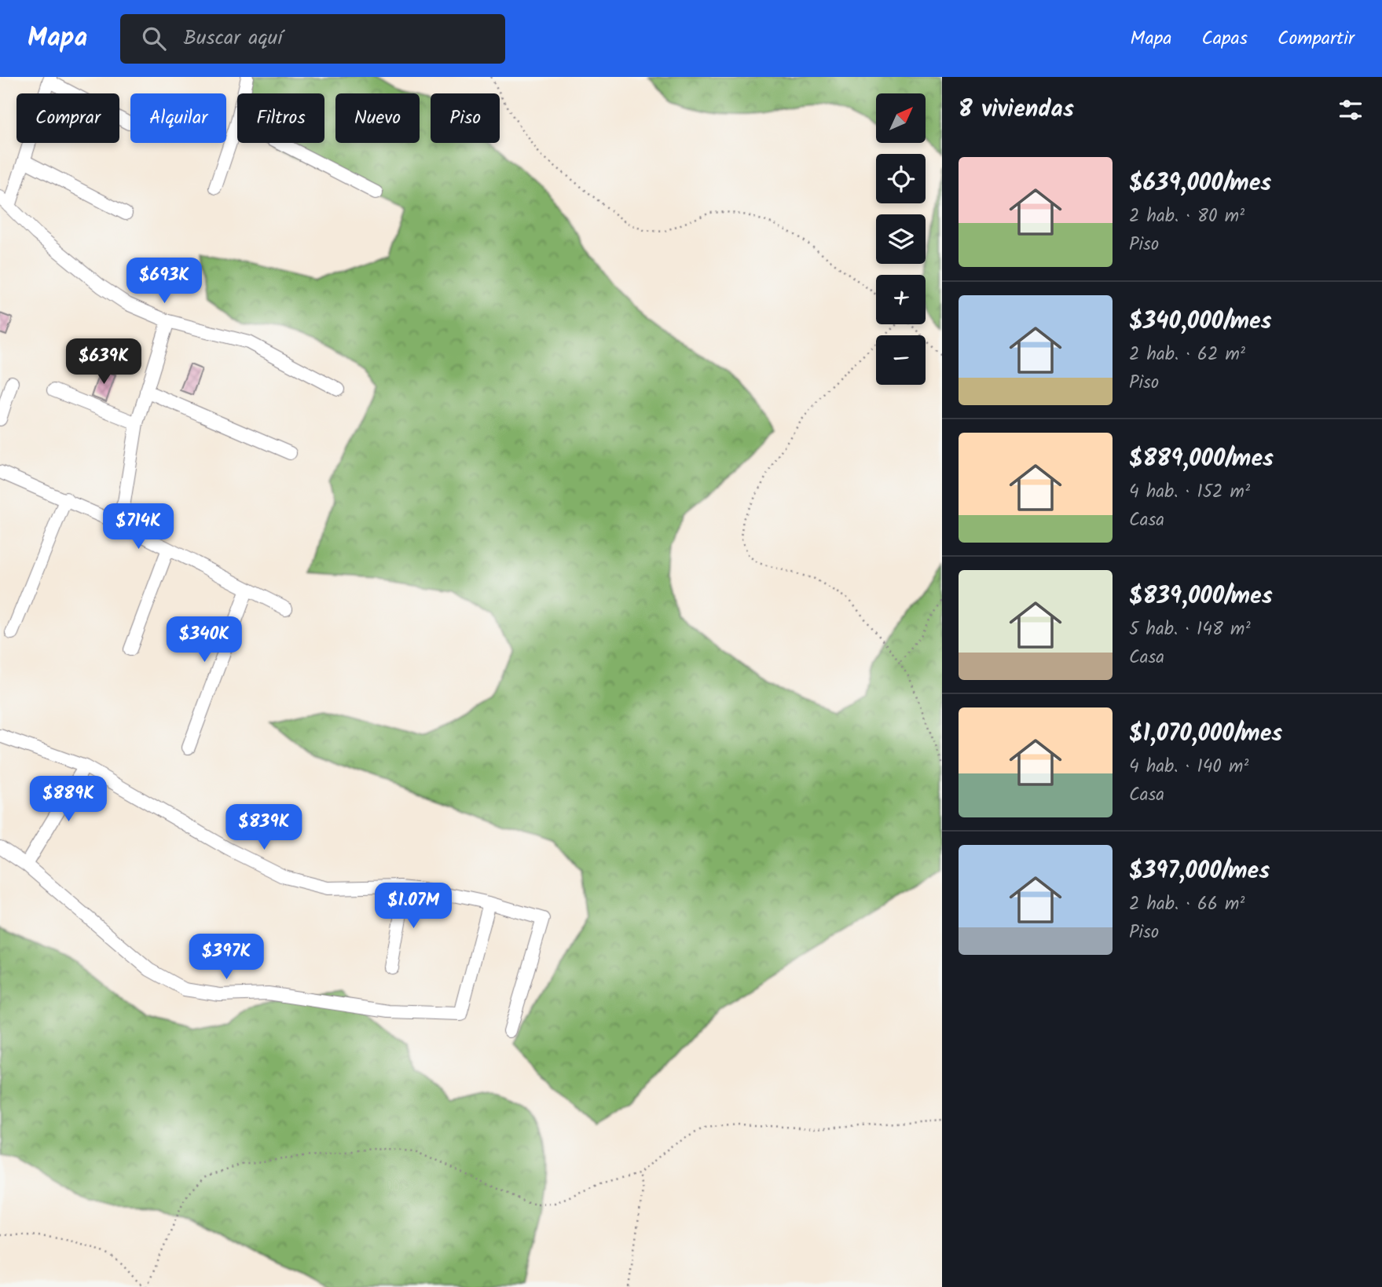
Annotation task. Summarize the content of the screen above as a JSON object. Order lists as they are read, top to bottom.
{
  "north": "top right",
  "page": {
    "header": "Mapa",
    "search": "Buscar aquí",
    "nav": ["Mapa", "Capas", "Compartir"],
    "heading": "8 viviendas",
    "map_buttons": ["+", "−"],
    "chip": [
      "Comprar",
      "Alquilar",
      "Filtros",
      "Nuevo",
      "Piso"
    ],
    "list": [
      {
        "name": "$639,000/mes",
        "note": "2 hab. · 80 m² · Piso"
      },
      {
        "name": "$340,000/mes",
        "note": "2 hab. · 62 m² · Piso"
      },
      {
        "name": "$889,000/mes",
        "note": "4 hab. · 152 m² · Casa"
      },
      {
        "name": "$839,000/mes",
        "note": "5 hab. · 148 m² · Casa"
      },
      {
        "name": "$1,070,000/mes",
        "note": "4 hab. · 140 m² · Casa"
      },
      {
        "name": "$397,000/mes",
        "note": "2 hab. · 66 m² · Piso"
      }
    ],
    "price": [
      "$693K",
      "$639K",
      "$714K",
      "$340K",
      "$889K",
      "$839K",
      "$1.07M",
      "$397K"
    ]
  }
}
